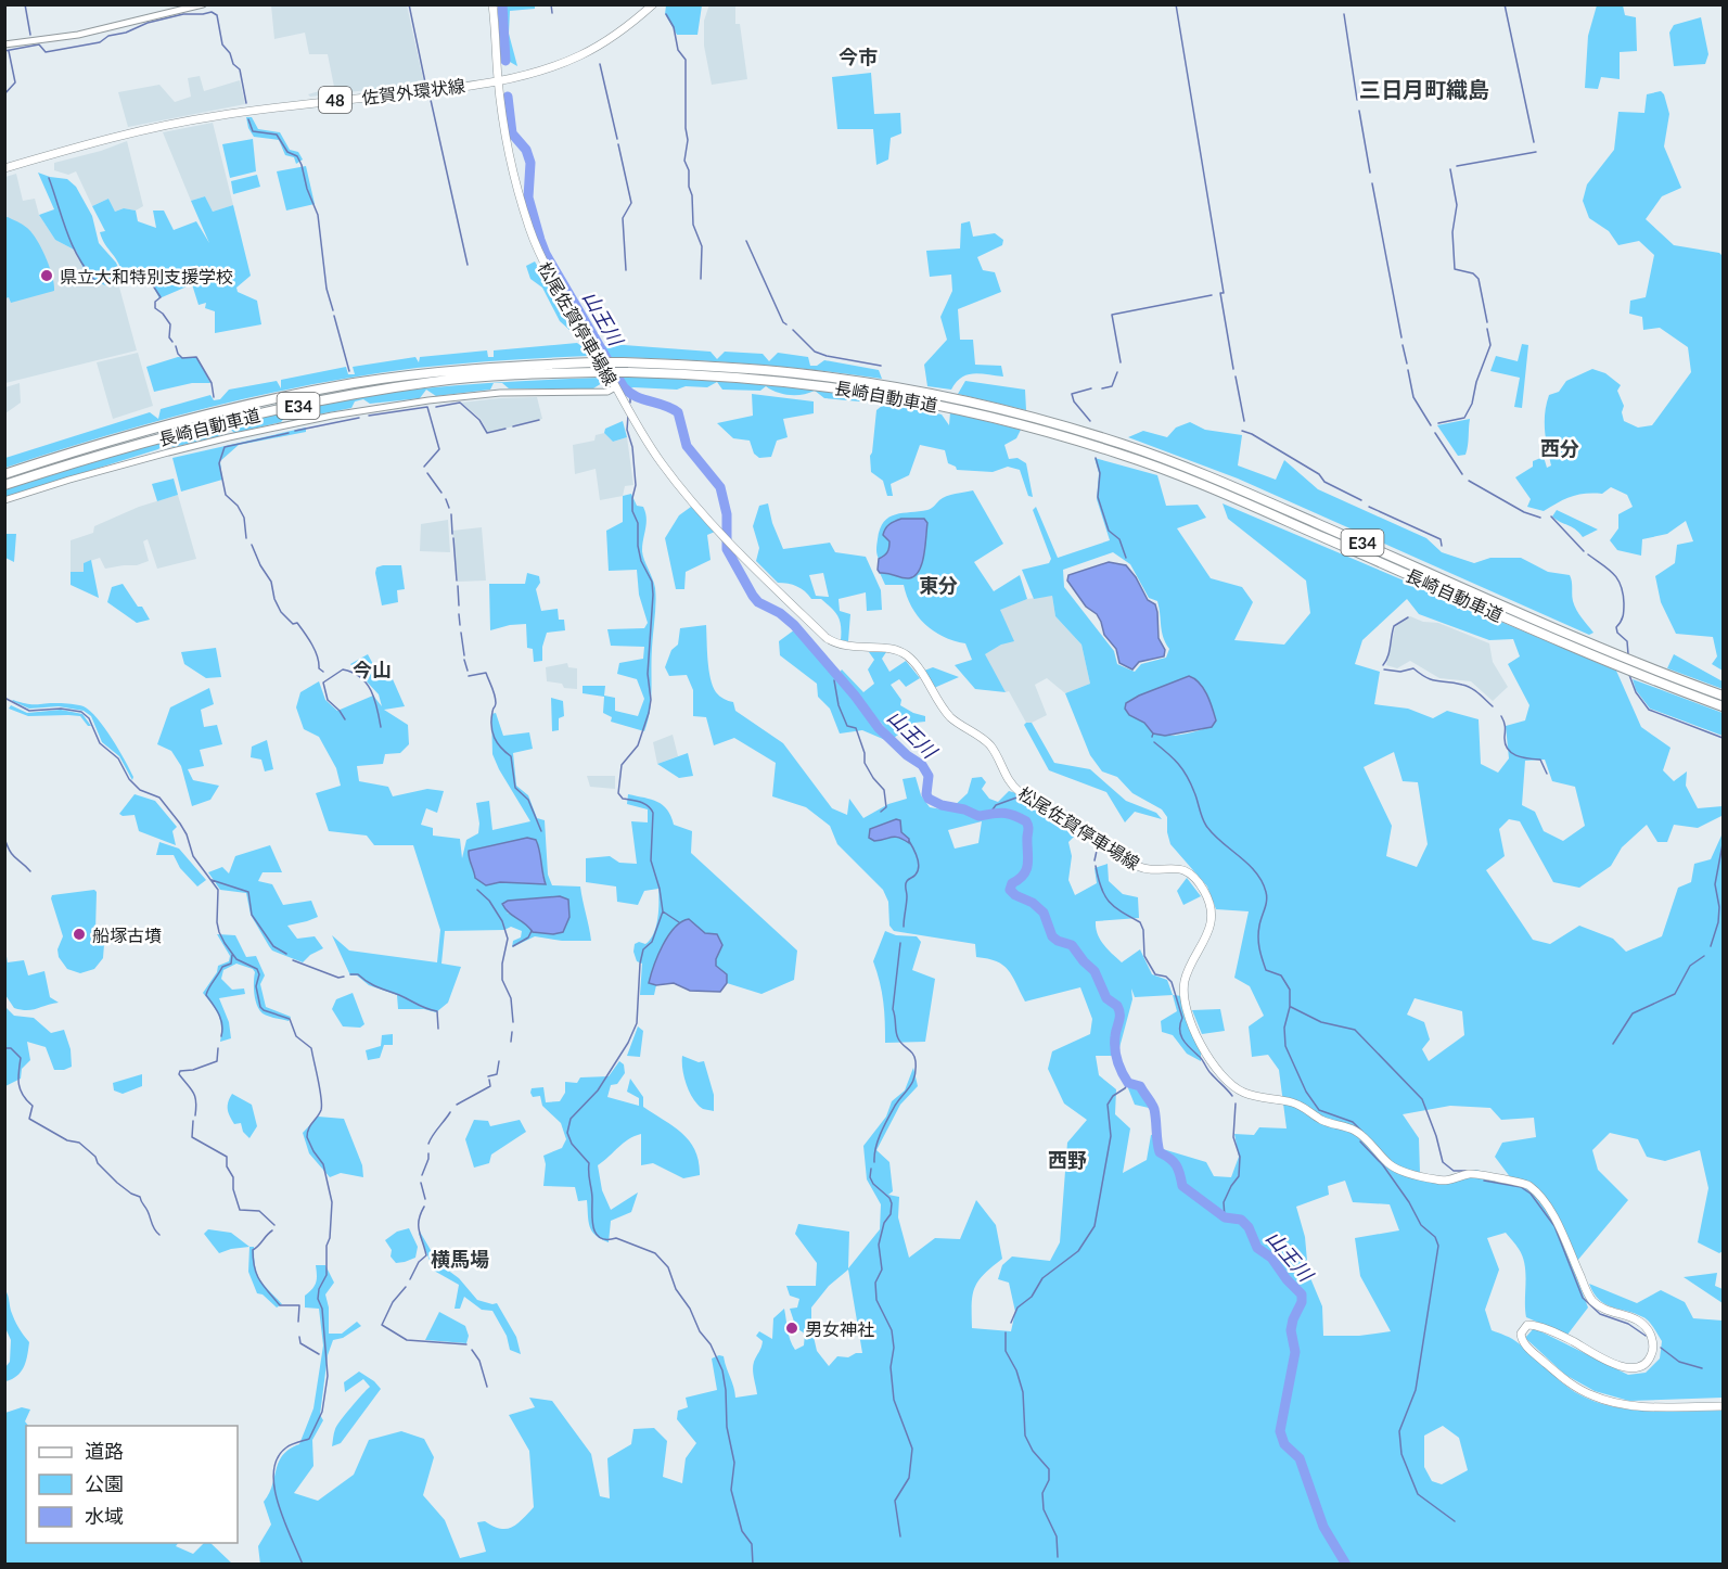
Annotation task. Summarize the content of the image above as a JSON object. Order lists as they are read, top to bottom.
{
  "streets": {
    "highway": ["長崎自動車道", "E34"],
    "main road": ["佐賀外環状線", "48", "松尾佐賀停車場線"]
  },
  "crossings": [
    ["佐賀外環状線", "松尾佐賀停車場線"]
  ],
  "districts": [
    "今市",
    "三日月町織島",
    "西分",
    "東分",
    "今山",
    "西野",
    "横馬場"
  ],
  "water": ["山王川"],
  "places": ["県立大和特別支援学校", "船塚古墳", "男女神社"],
  "legend": ["道路", "公園", "水域"]
}
